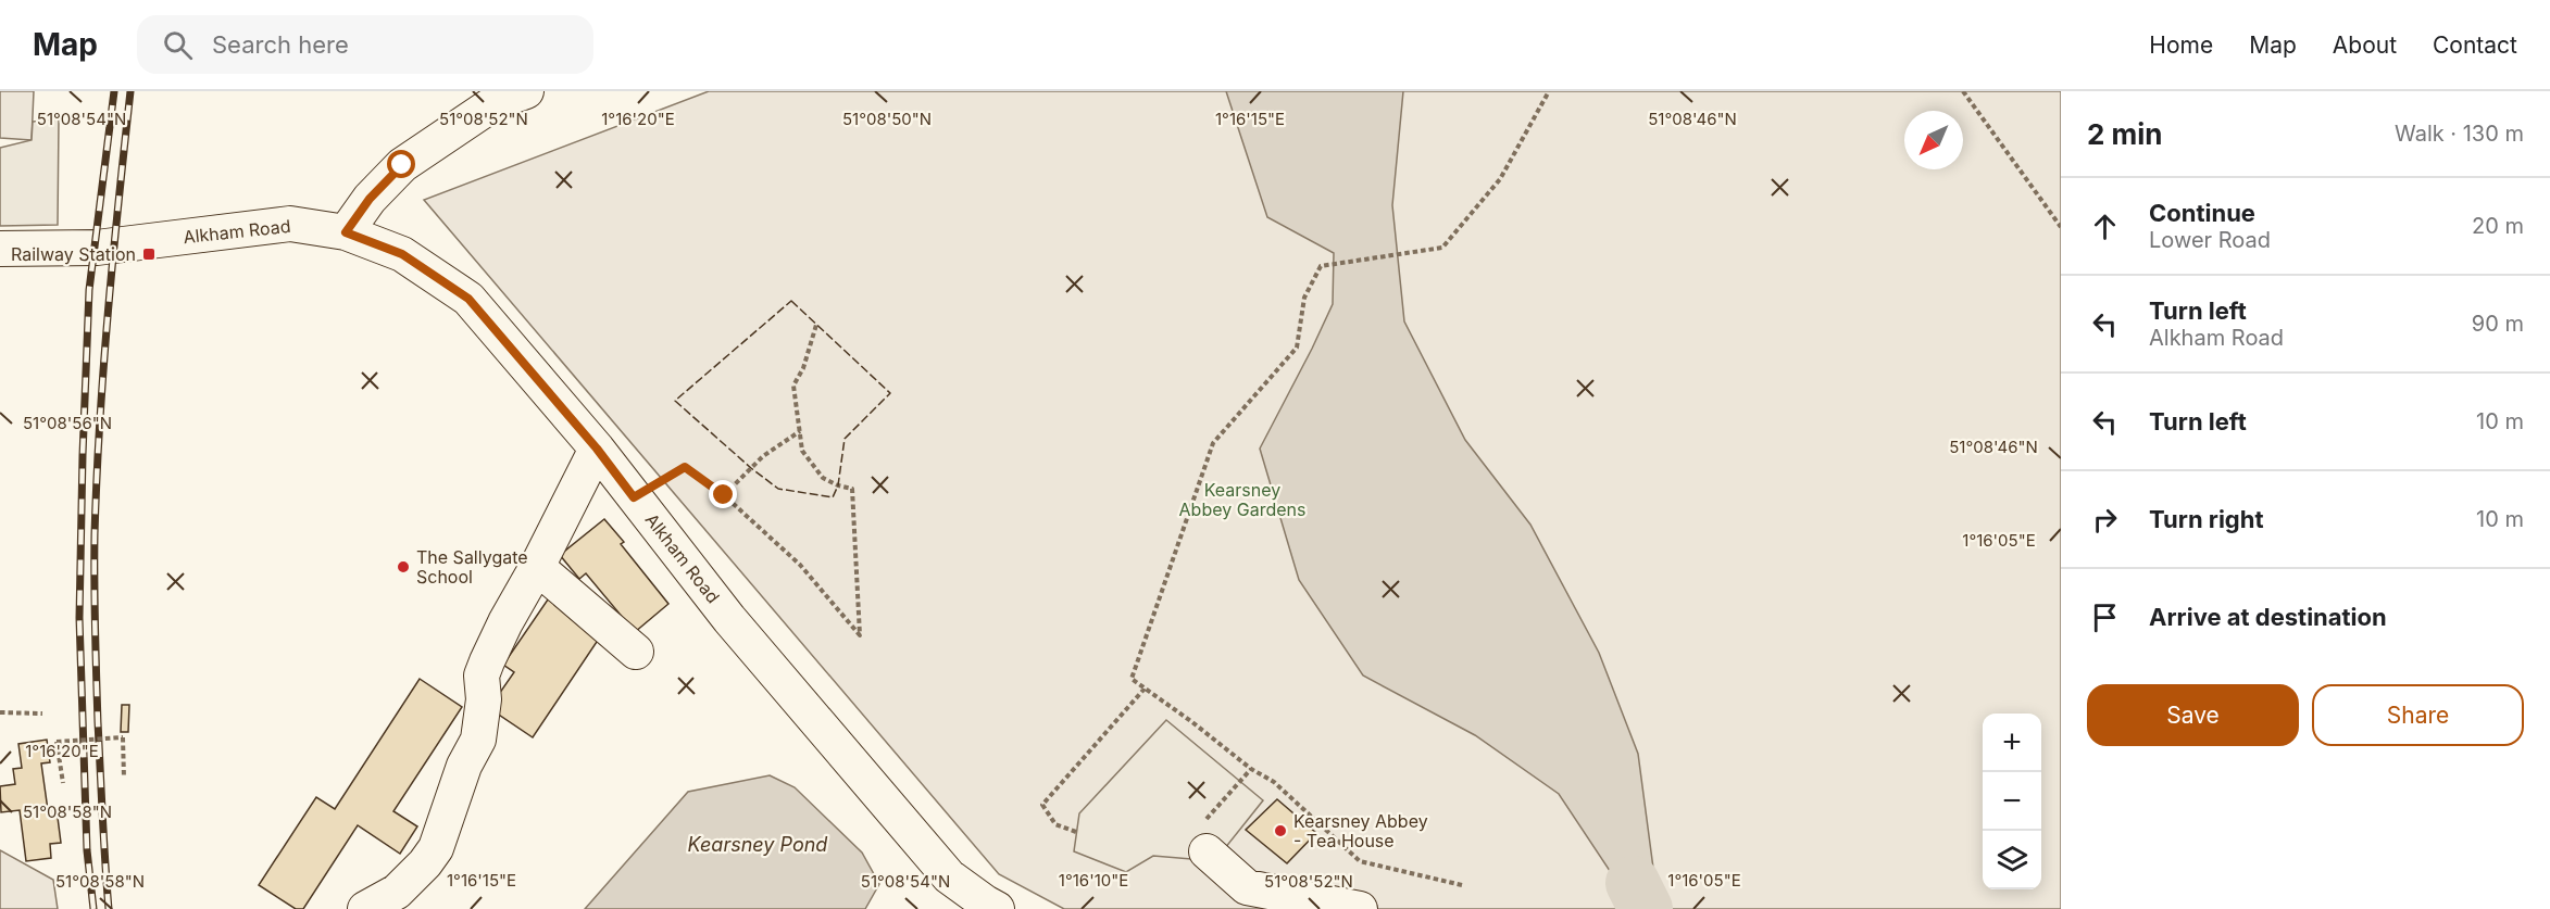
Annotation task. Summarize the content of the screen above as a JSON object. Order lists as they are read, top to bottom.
{
  "streets": {
    "street": ["Alkham Road"]
  },
  "water": ["Kearsney Pond"],
  "parks": ["Kearsney Abbey Gardens"],
  "places": {
    "transit": ["Railway Station"],
    "other": ["The Sallygate School", "Kearsney Abbey - Tea House"]
  },
  "north": "bottom left",
  "page": {
    "header": "Map",
    "search": "Search here",
    "nav": [
      "Home",
      "Map",
      "About",
      "Contact"
    ],
    "heading": ["2 min", "Walk · 130 m"],
    "list": [
      ["Continue", "Lower Road", "20 m"],
      ["Turn left", "Alkham Road", "90 m"],
      ["Turn left", "10 m"],
      ["Turn right", "10 m"],
      "Arrive at destination"
    ],
    "buttons": ["Save", "Share"],
    "map_buttons": ["+", "−"]
  },
  "coordinates": [
    "51°08'54\"N",
    "51°08'52\"N",
    "51°08'50\"N",
    "51°08'46\"N",
    "1°16'15\"E",
    "1°16'20\"E",
    "51°08'56\"N",
    "1°16'05\"E",
    "51°08'58\"N",
    "1°16'10\"E"
  ]
}
